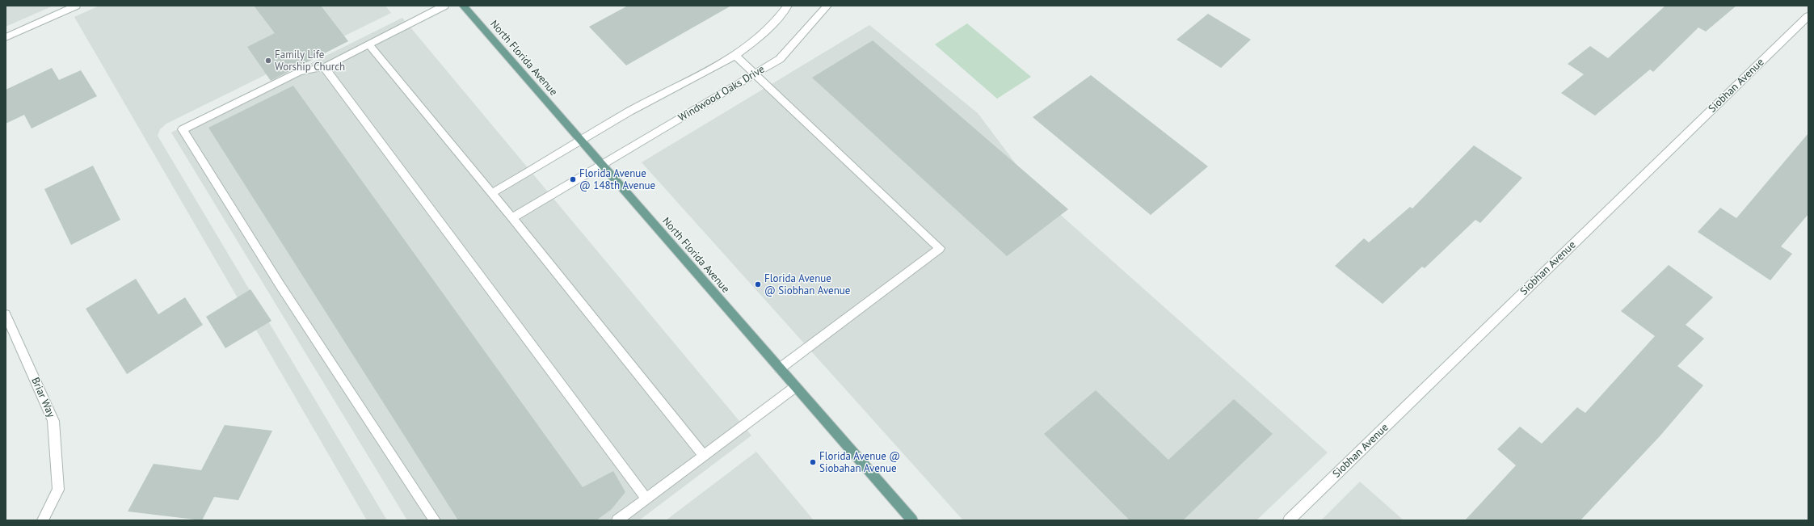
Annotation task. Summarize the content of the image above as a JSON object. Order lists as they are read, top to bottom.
{
  "streets": {
    "main road": ["North Florida Avenue"],
    "street": ["Siobhan Avenue", "Windwood Oaks Drive", "Briar Way"]
  },
  "crossings": [
    ["North Florida Avenue", "Windwood Oaks Drive"]
  ],
  "places": [
    "Family Life Worship Church",
    "Florida Avenue @ 148th Avenue",
    "Florida Avenue @ Siobhan Avenue",
    "Florida Avenue @ Siobahan Avenue"
  ]
}
